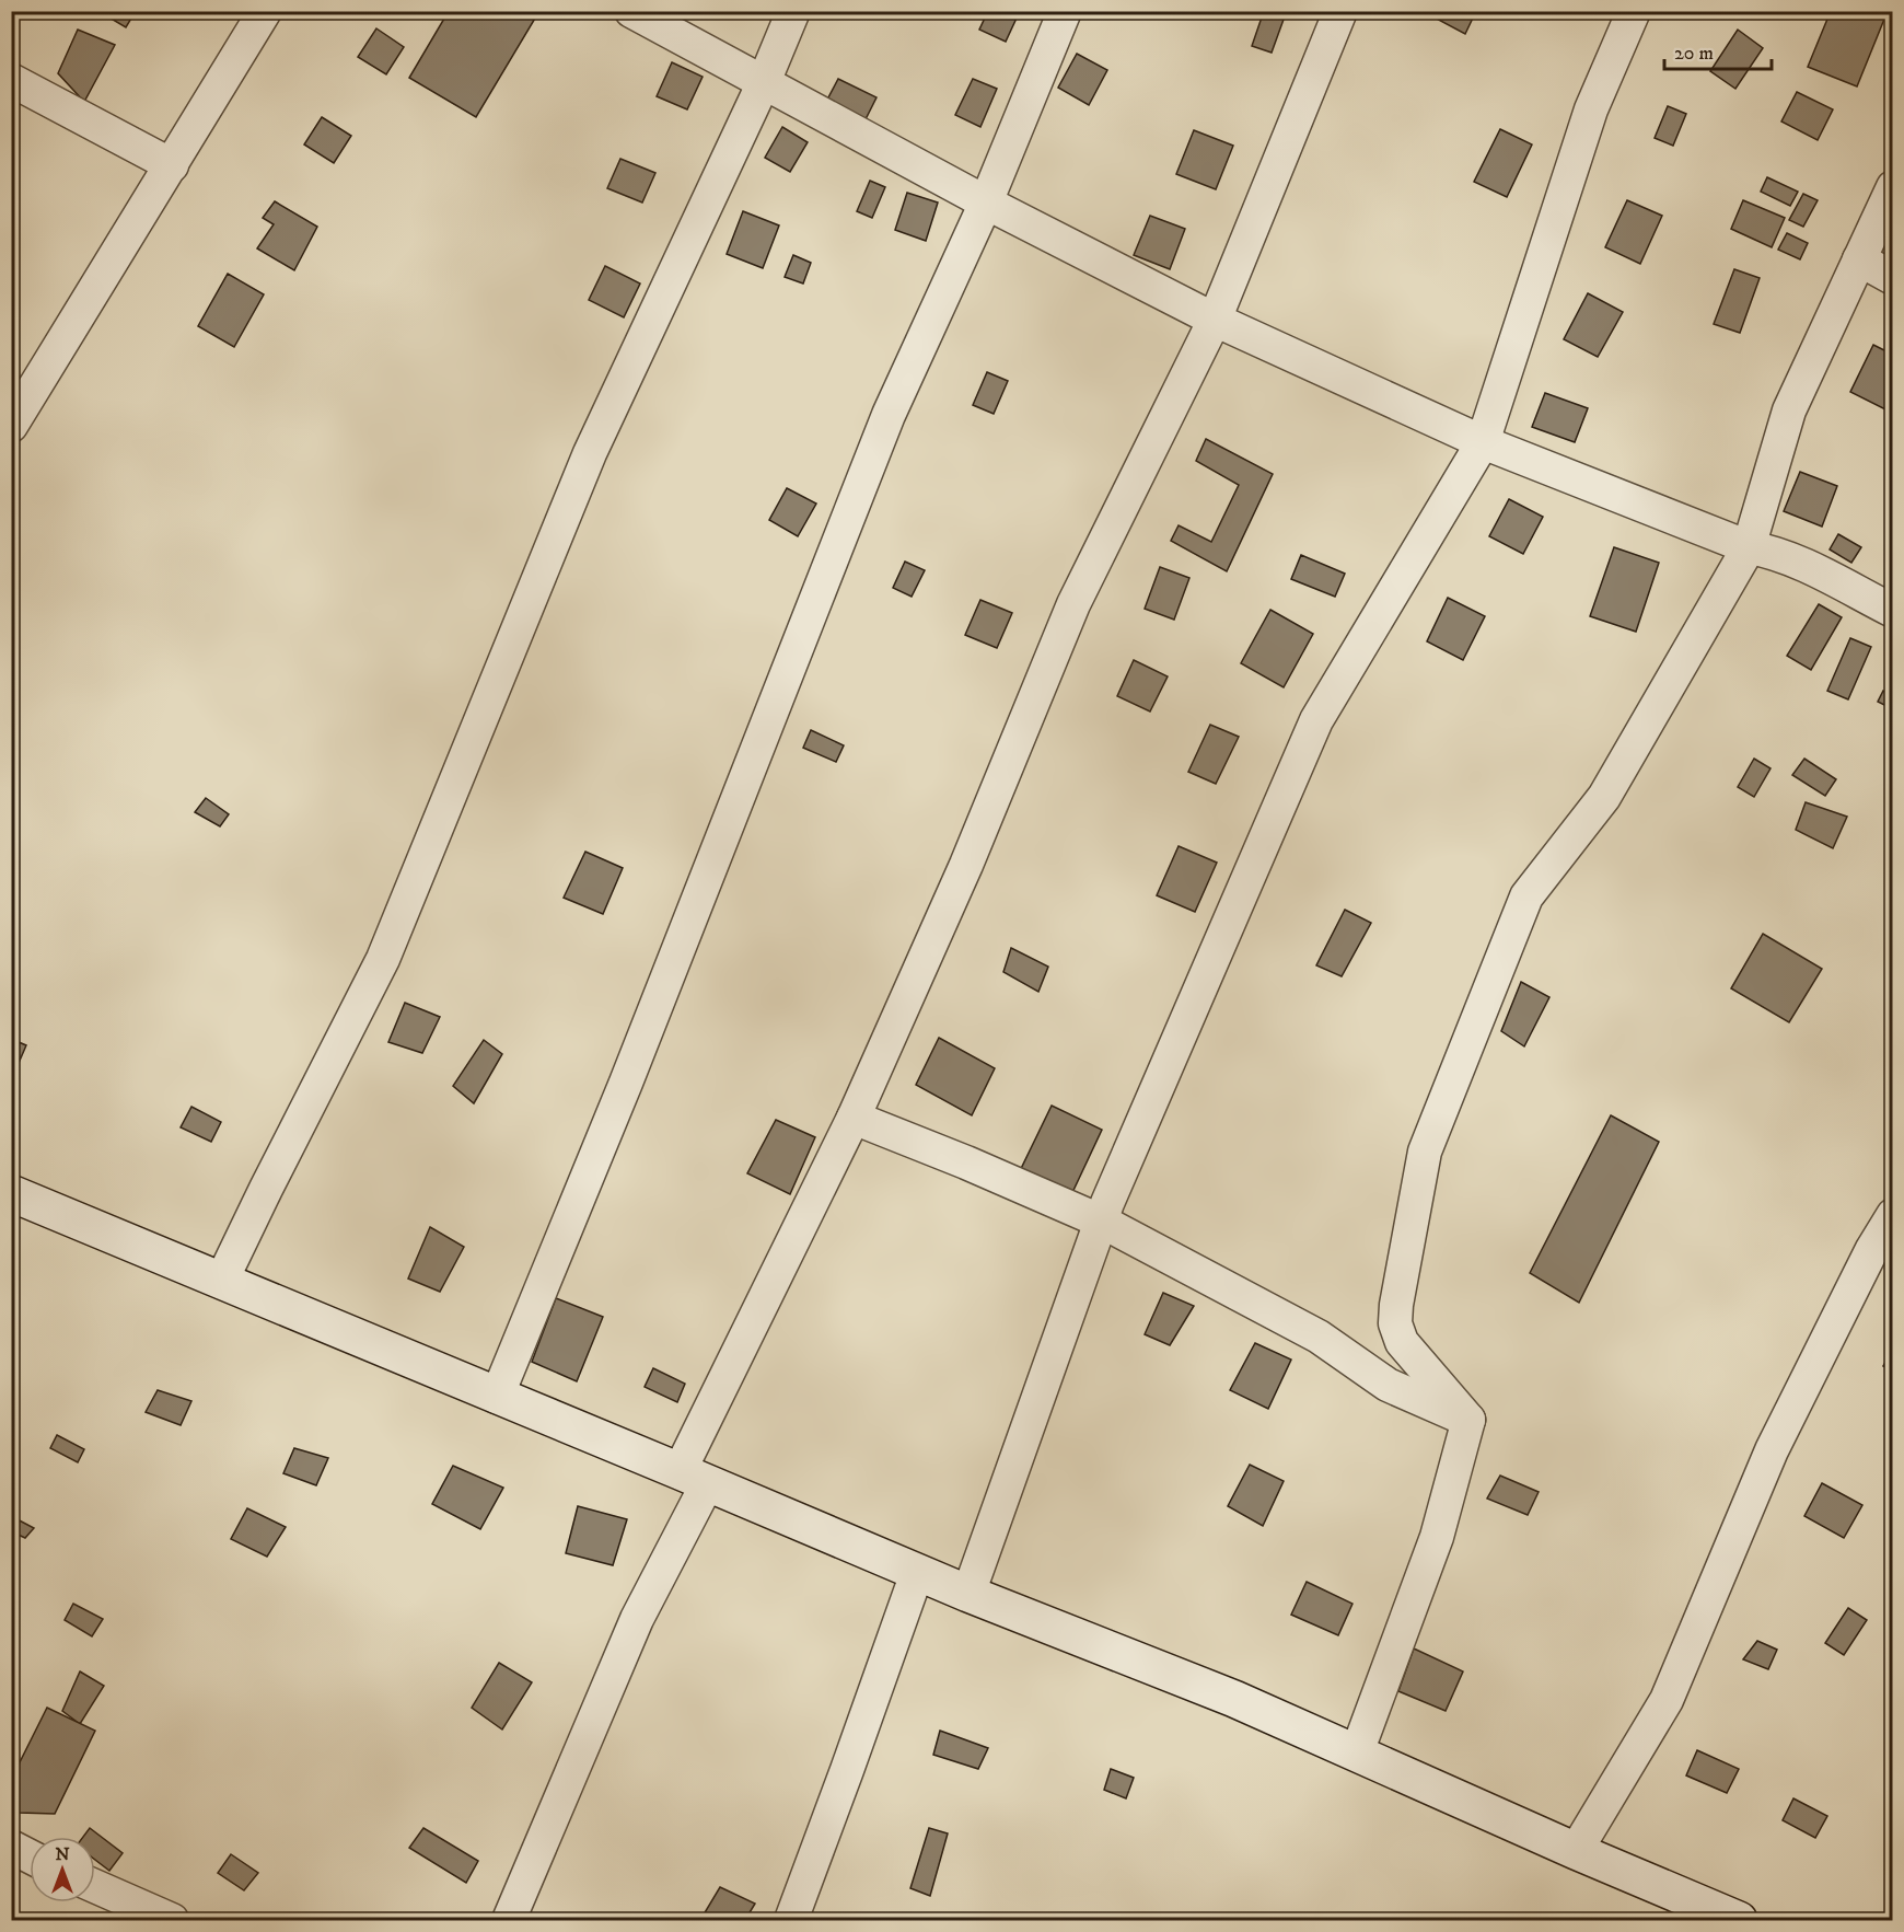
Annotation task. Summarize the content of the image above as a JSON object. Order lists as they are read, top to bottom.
{
  "scale_bar": "20 m",
  "north": "top"
}
